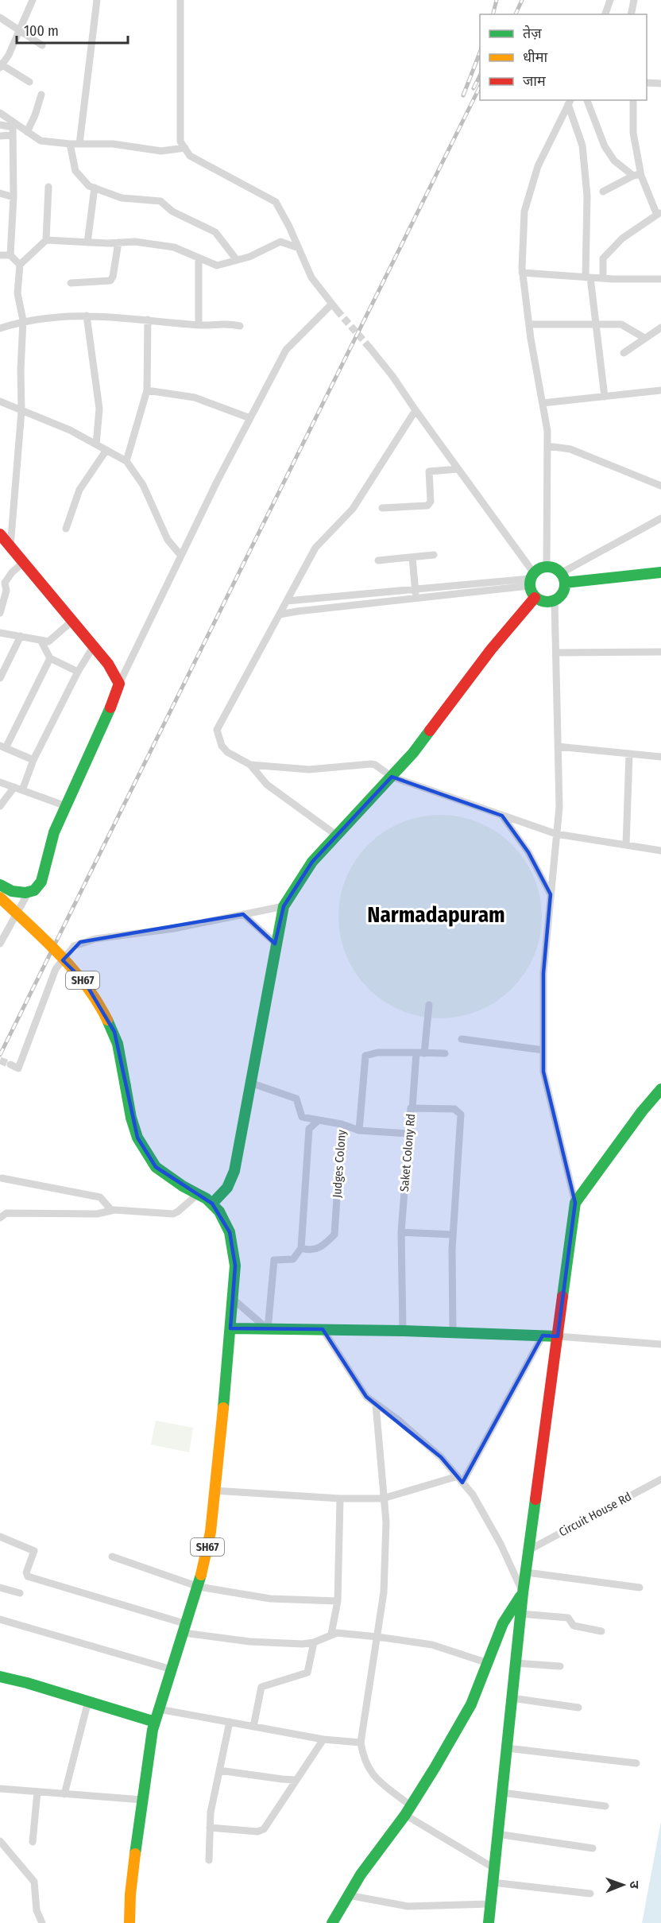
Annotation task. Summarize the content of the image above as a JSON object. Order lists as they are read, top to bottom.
{
  "streets": {
    "street": [
      "SH67",
      "Saket Colony Rd",
      "Judges Colony",
      "Circuit House Rd"
    ]
  },
  "districts": ["Narmadapuram"],
  "legend": ["तेज़", "धीमा", "जाम"],
  "scale_bar": "100 m",
  "north": "right"
}
